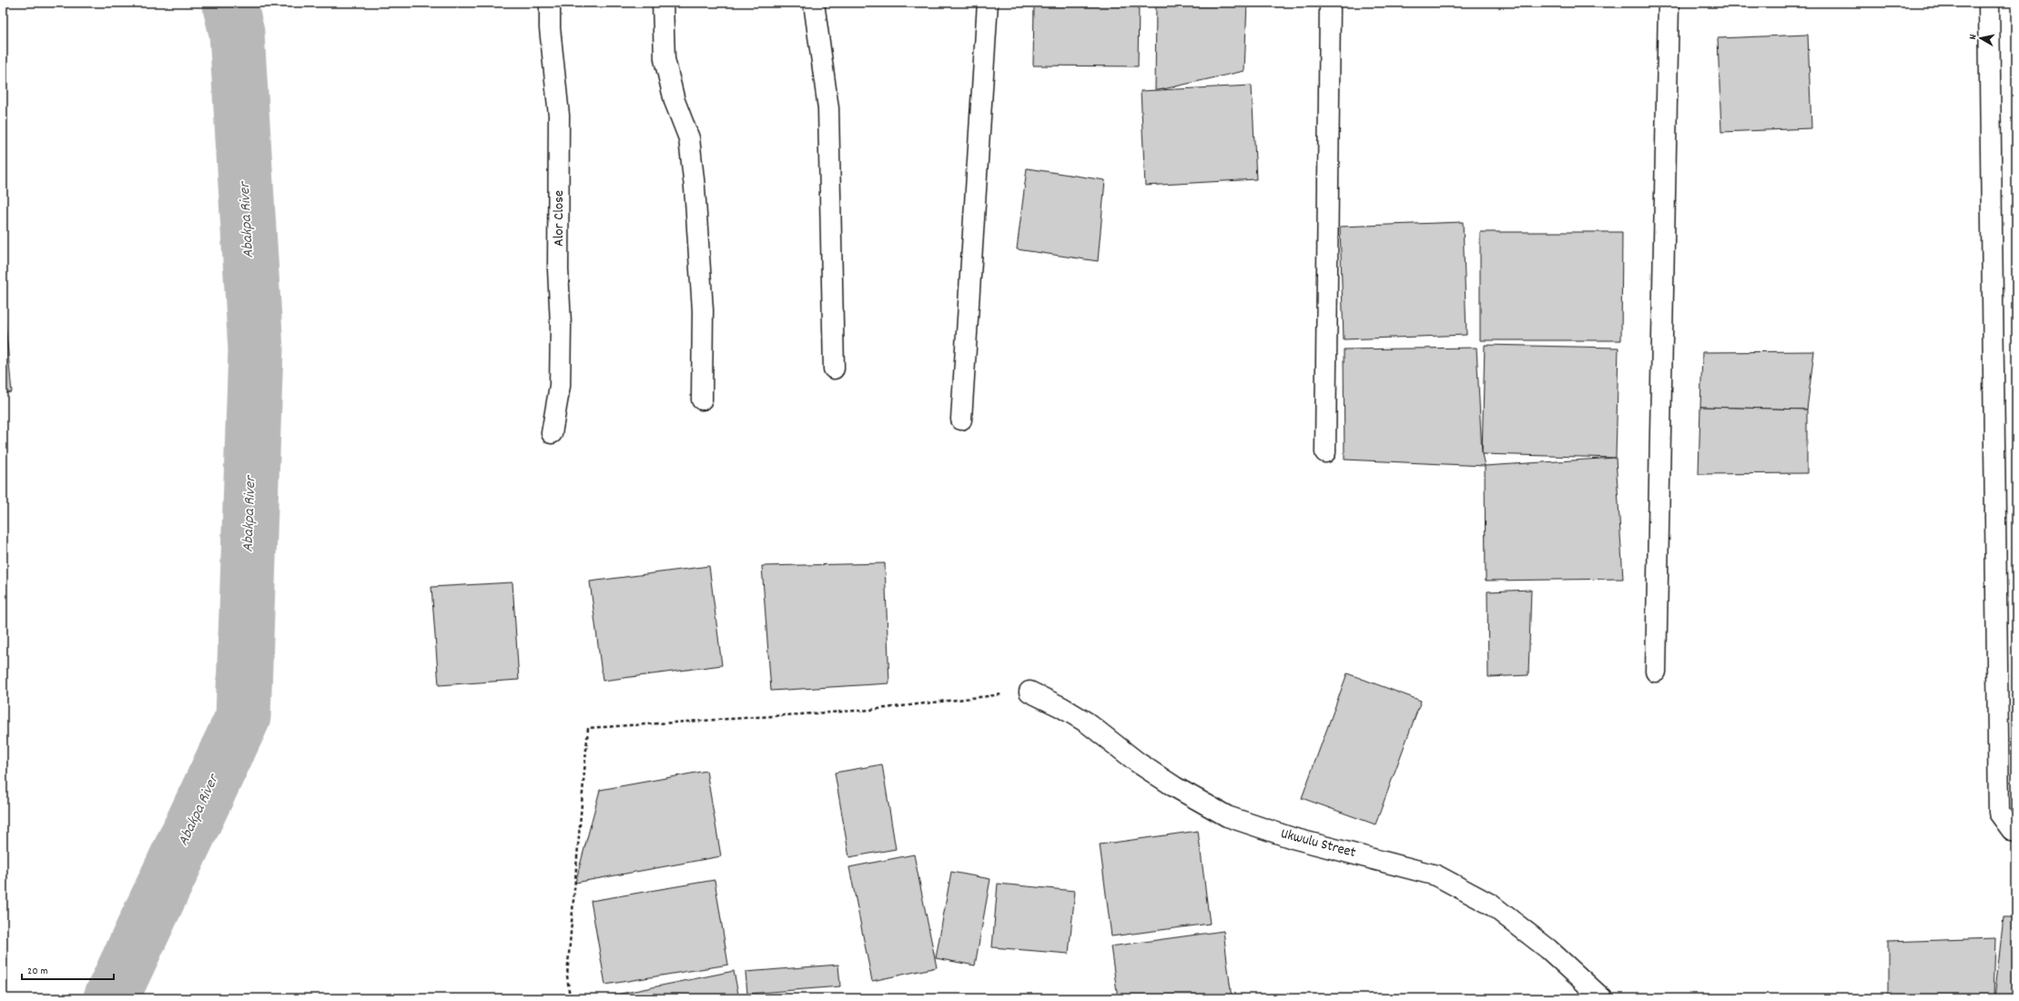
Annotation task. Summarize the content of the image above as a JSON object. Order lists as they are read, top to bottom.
{
  "streets": {
    "street": ["Alor Close", "Ukwulu Street"]
  },
  "water": ["Abakpa River"],
  "scale_bar": "20 m",
  "north": "left"
}
